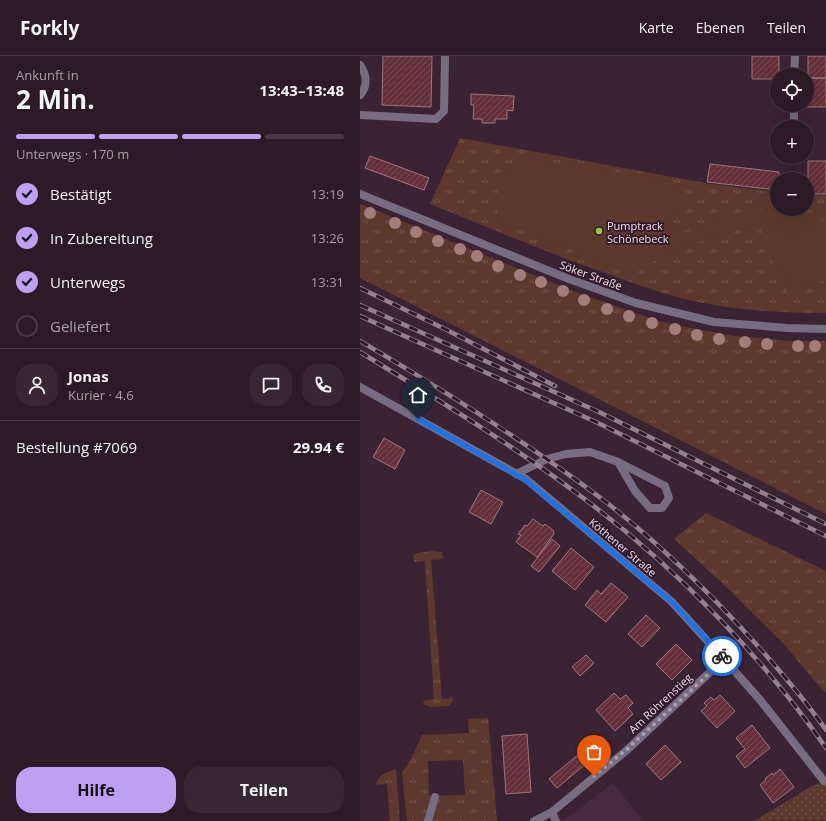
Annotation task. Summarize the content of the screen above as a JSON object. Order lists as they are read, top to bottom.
{
  "streets": {
    "street": ["Söker Straße", "Köthener Straße", "Am Röhrenstieg"]
  },
  "crossings": [
    ["Köthener Straße", "Am Röhrenstieg"]
  ],
  "places": ["Pumptrack Schönebeck"],
  "page": {
    "header": "Forkly",
    "nav": ["Karte", "Ebenen", "Teilen"],
    "heading": ["2 Min.", "Ankunft in", "13:43–13:48"],
    "panel": [
      "Jonas",
      "Kurier · 4.6",
      "Bestellung #7069",
      "29.94 €"
    ],
    "map_buttons": ["+", "−"],
    "bar": "Unterwegs · 170 m",
    "list": [
      ["Bestätigt", "13:19"],
      ["In Zubereitung", "13:26"],
      ["Unterwegs", "13:31"],
      "Geliefert"
    ],
    "buttons": ["Hilfe", "Teilen"]
  }
}
